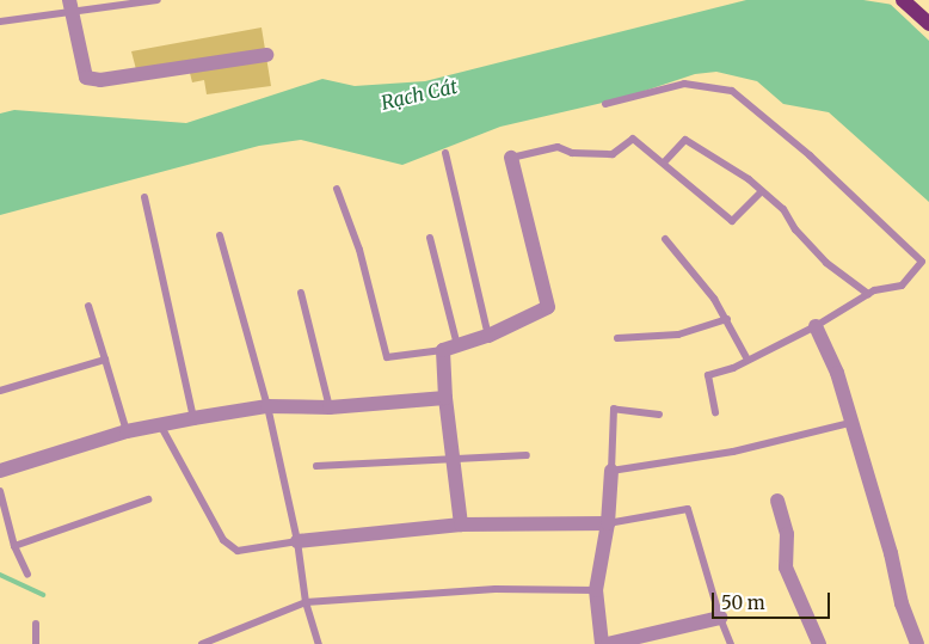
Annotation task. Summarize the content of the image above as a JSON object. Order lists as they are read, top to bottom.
{
  "water": ["Rạch Cát"],
  "scale_bar": "50 m"
}
